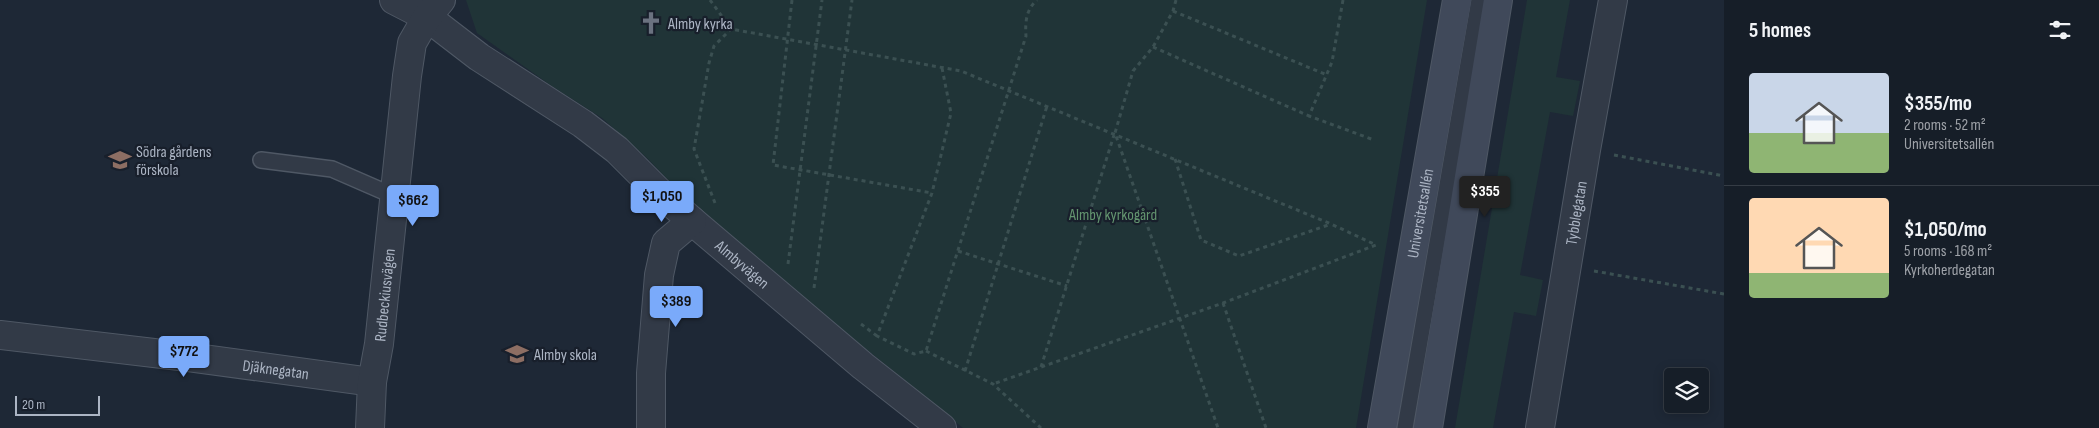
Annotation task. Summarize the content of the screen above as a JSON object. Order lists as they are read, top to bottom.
{
  "streets": {
    "main road": ["Universitetsallén"],
    "street": [
      "Tybblegatan",
      "Almbyvägen",
      "Rudbeckiusvägen",
      "Djäknegatan"
    ]
  },
  "crossings": [
    ["Almbyvägen", "Rudbeckiusvägen"],
    ["Rudbeckiusvägen", "Djäknegatan"]
  ],
  "parks": ["Almby kyrkogård"],
  "places": {
    "church": ["Almby kyrka"],
    "school or university": ["Södra gårdens förskola", "Almby skola"]
  },
  "scale_bar": "20 m",
  "page": {
    "heading": "5 homes",
    "list": [
      {
        "name": "$355/mo",
        "note": "2 rooms · 52 m² · Universitetsallén"
      },
      {
        "name": "$1,050/mo",
        "note": "5 rooms · 168 m² · Kyrkoherdegatan"
      }
    ],
    "price": [
      "$355",
      "$1,050",
      "$662",
      "$389",
      "$772"
    ],
    "scale": "20 m"
  }
}
